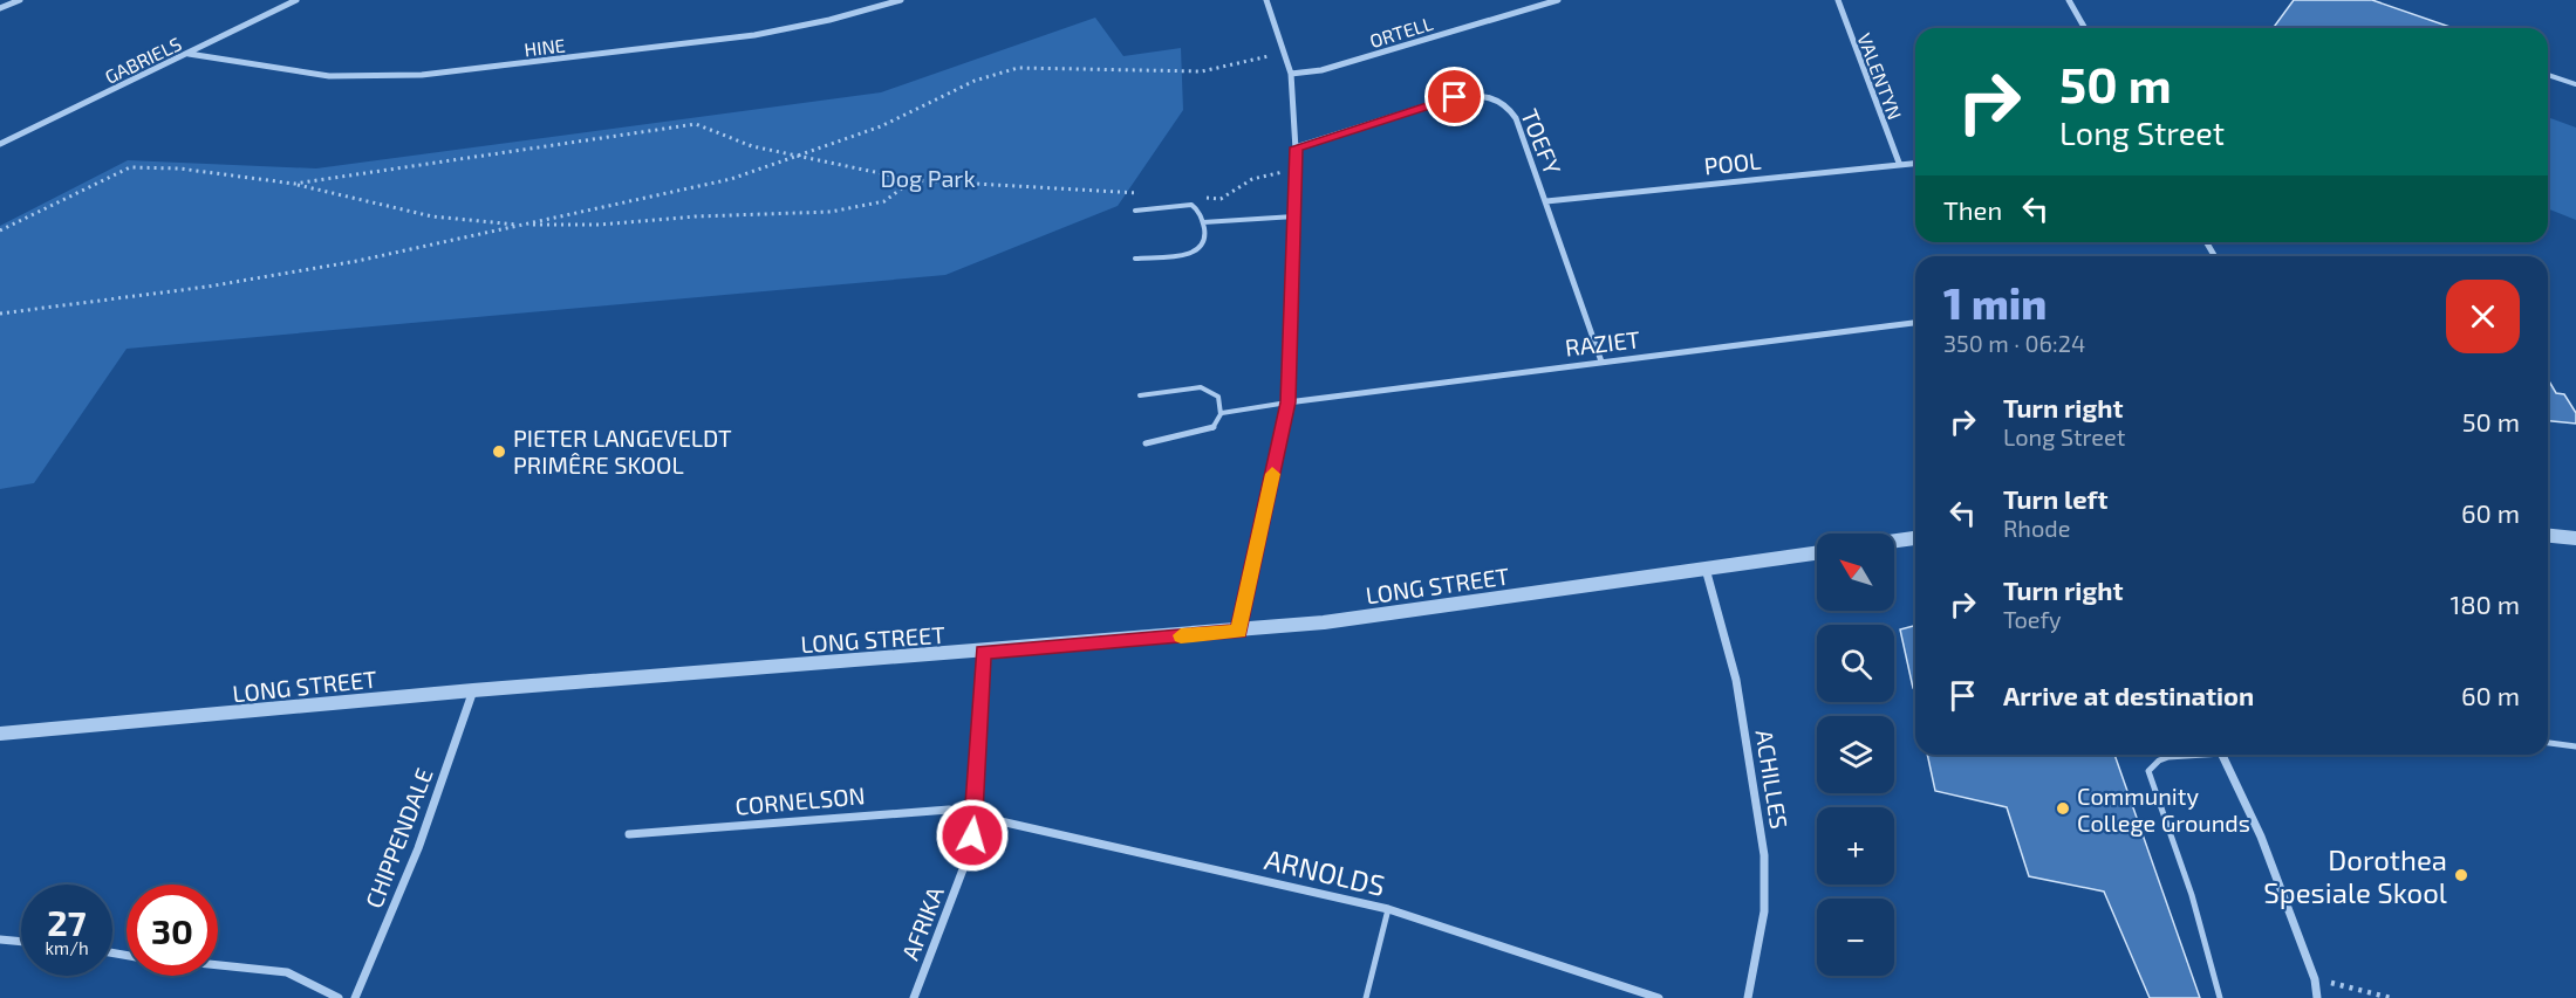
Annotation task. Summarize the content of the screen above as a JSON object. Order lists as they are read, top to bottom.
{
  "streets": {
    "street": [
      "ORTELL",
      "HINE",
      "GABRIELS",
      "VALENTYN",
      "TOEFY",
      "POOL",
      "RAZIET",
      "LONG STREET",
      "ACHILLES",
      "CORNELSON",
      "CHIPPENDALE",
      "ARNOLDS",
      "AFRIKA"
    ]
  },
  "crossings": [
    ["HINE", "GABRIELS"],
    ["VALENTYN", "POOL"],
    ["TOEFY", "POOL"],
    ["TOEFY", "RAZIET"],
    ["LONG STREET", "ACHILLES"],
    ["LONG STREET", "CHIPPENDALE"],
    ["LONG STREET", "AFRIKA"],
    ["CORNELSON", "ARNOLDS"],
    ["CORNELSON", "AFRIKA"],
    ["ARNOLDS", "AFRIKA"]
  ],
  "parks": ["Dog Park"],
  "places": ["PIETER LANGEVELDT PRIMÊRE SKOOL", "Community College Grounds", "Dorothea Spesiale Skool"],
  "north": "top left",
  "page": {
    "turn": ["50 m", "Long Street"],
    "then": "Then",
    "heading": ["1 min", "350 m · 06:24"],
    "list": [
      {
        "name": "Turn right",
        "note": "Long Street",
        "value": "50 m"
      },
      {
        "name": "Turn left",
        "note": "Rhode",
        "value": "60 m"
      },
      {
        "name": "Turn right",
        "note": "Toefy",
        "value": "180 m"
      },
      {
        "name": "Arrive at destination",
        "value": "60 m"
      }
    ],
    "map_buttons": ["+", "−"],
    "speed": "27 km/h",
    "limit": "30"
  }
}
